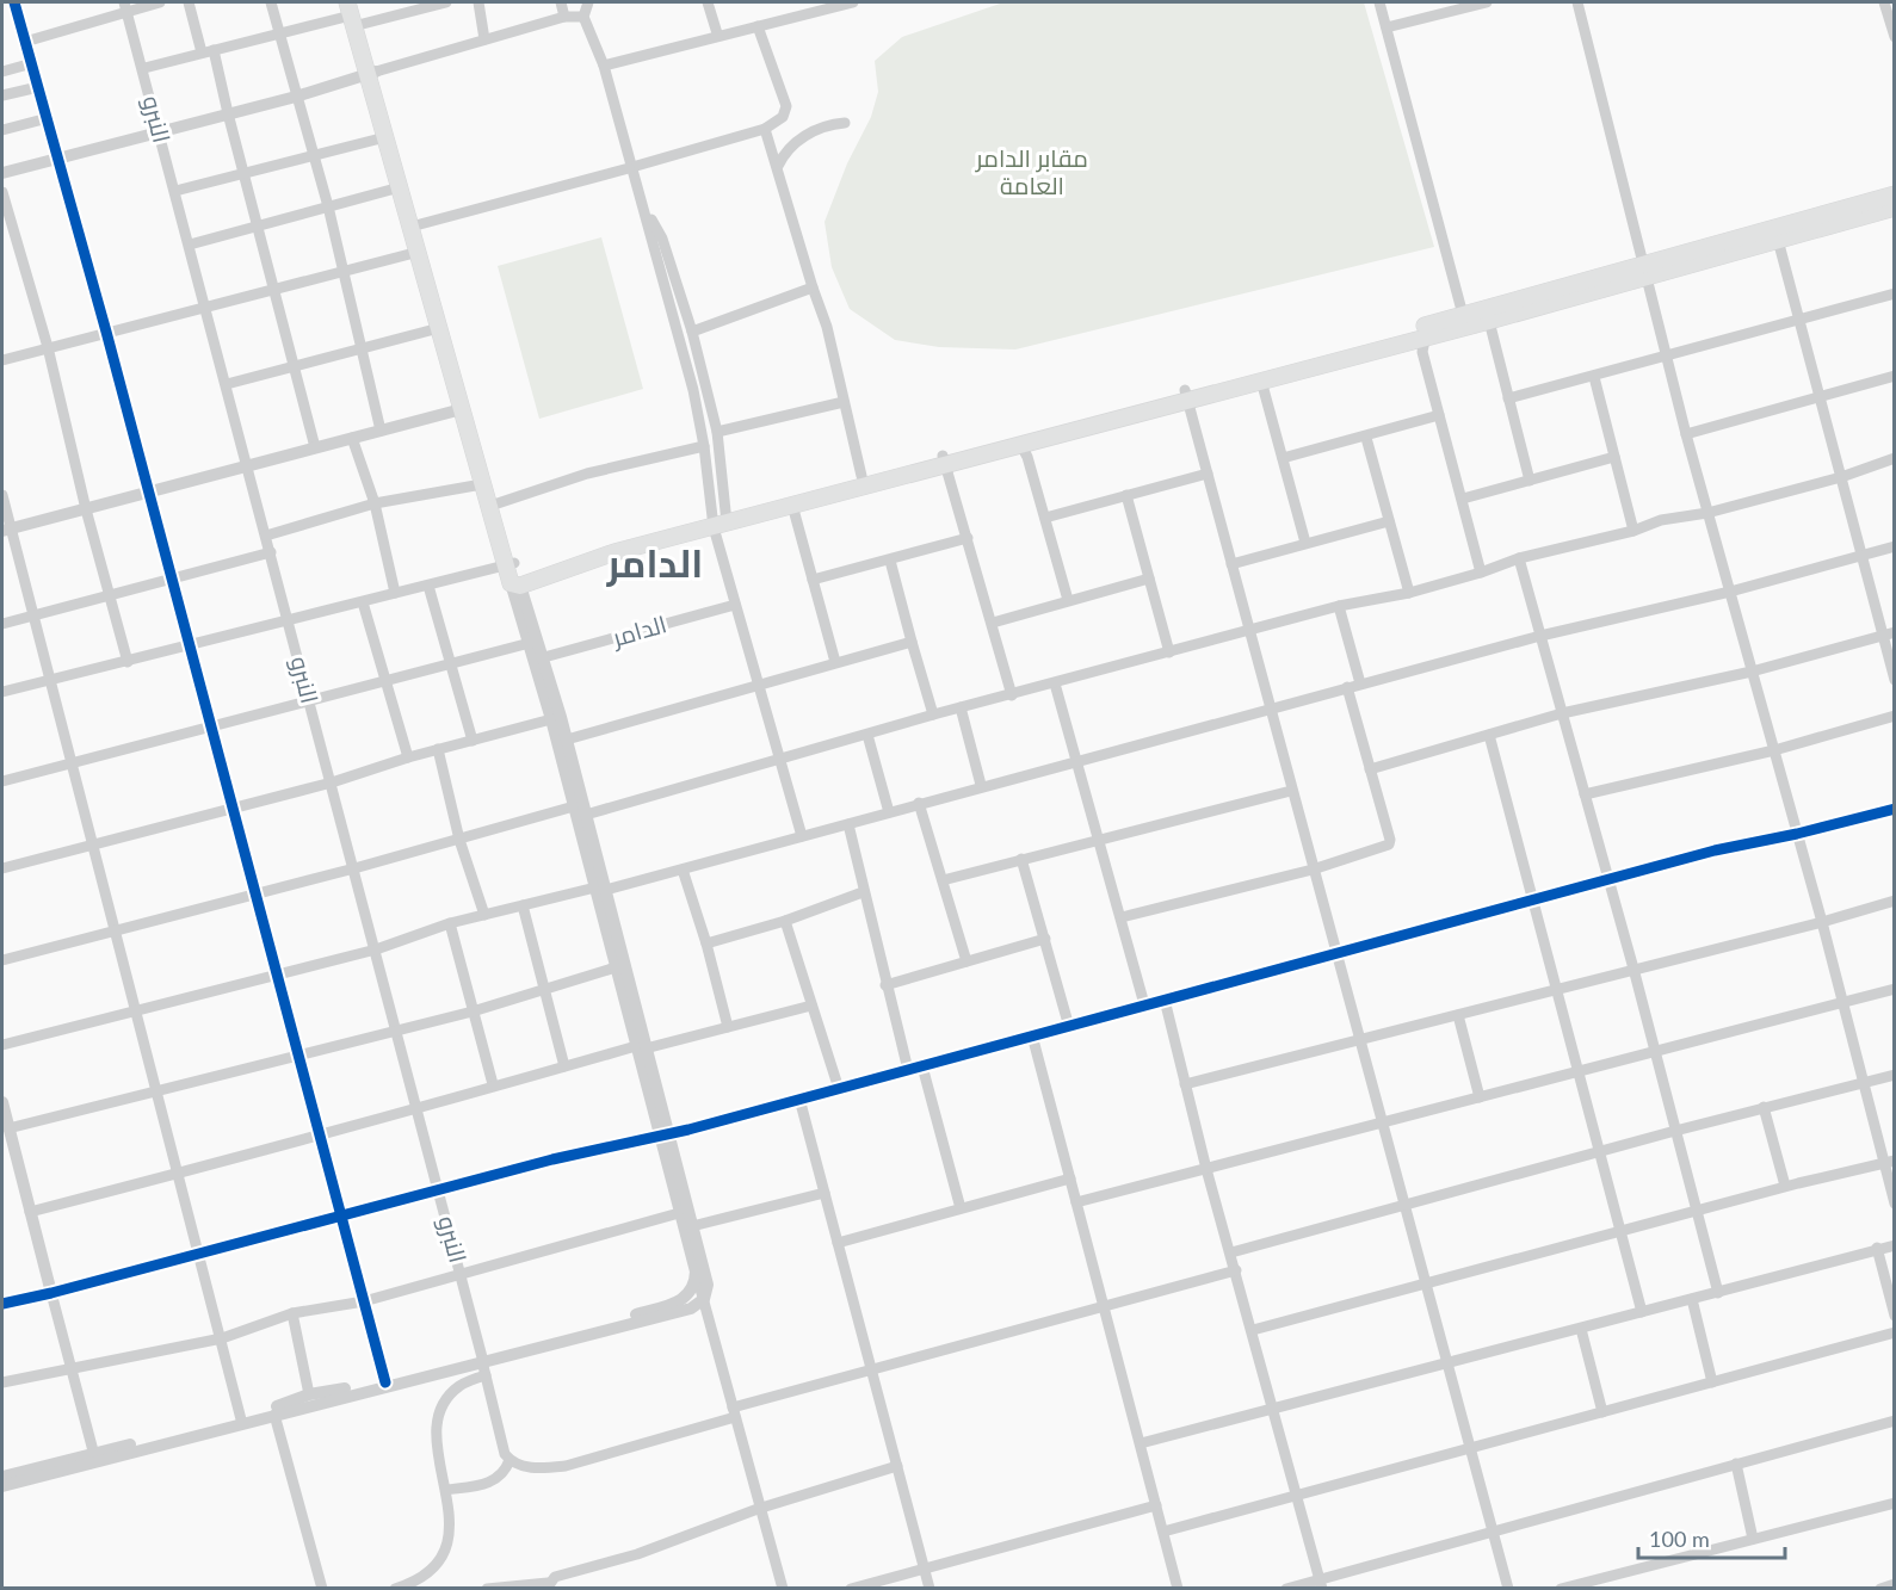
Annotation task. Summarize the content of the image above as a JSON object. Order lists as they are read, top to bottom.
{
  "streets": {
    "street": ["النبرو", "الدامر"]
  },
  "districts": ["الدامر"],
  "parks": ["مقابر الدامر العامة"],
  "scale_bar": "100 m"
}
